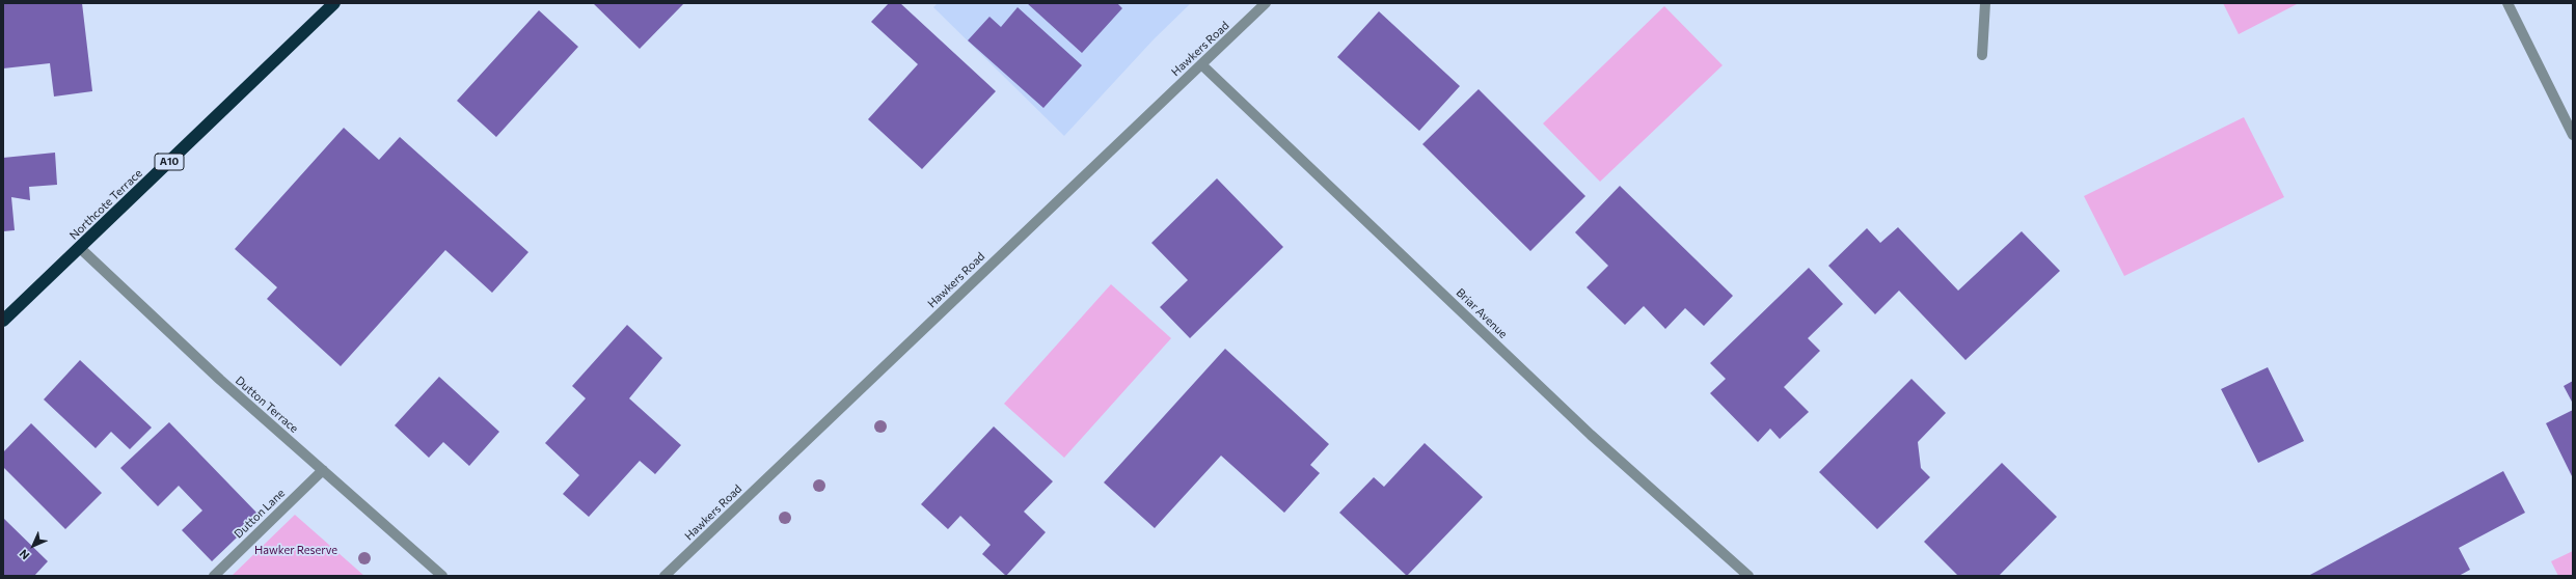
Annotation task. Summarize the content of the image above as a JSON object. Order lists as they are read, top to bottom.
{
  "streets": {
    "highway": ["A10", "Northcote Terrace"],
    "street": [
      "Hawkers Road",
      "Briar Avenue",
      "Dutton Terrace",
      "Dutton Lane"
    ]
  },
  "crossings": [
    ["Hawkers Road", "Briar Avenue"],
    ["Northcote Terrace", "Dutton Terrace"],
    ["Dutton Terrace", "Dutton Lane"]
  ],
  "parks": ["Hawker Reserve"],
  "north": "bottom left"
}
